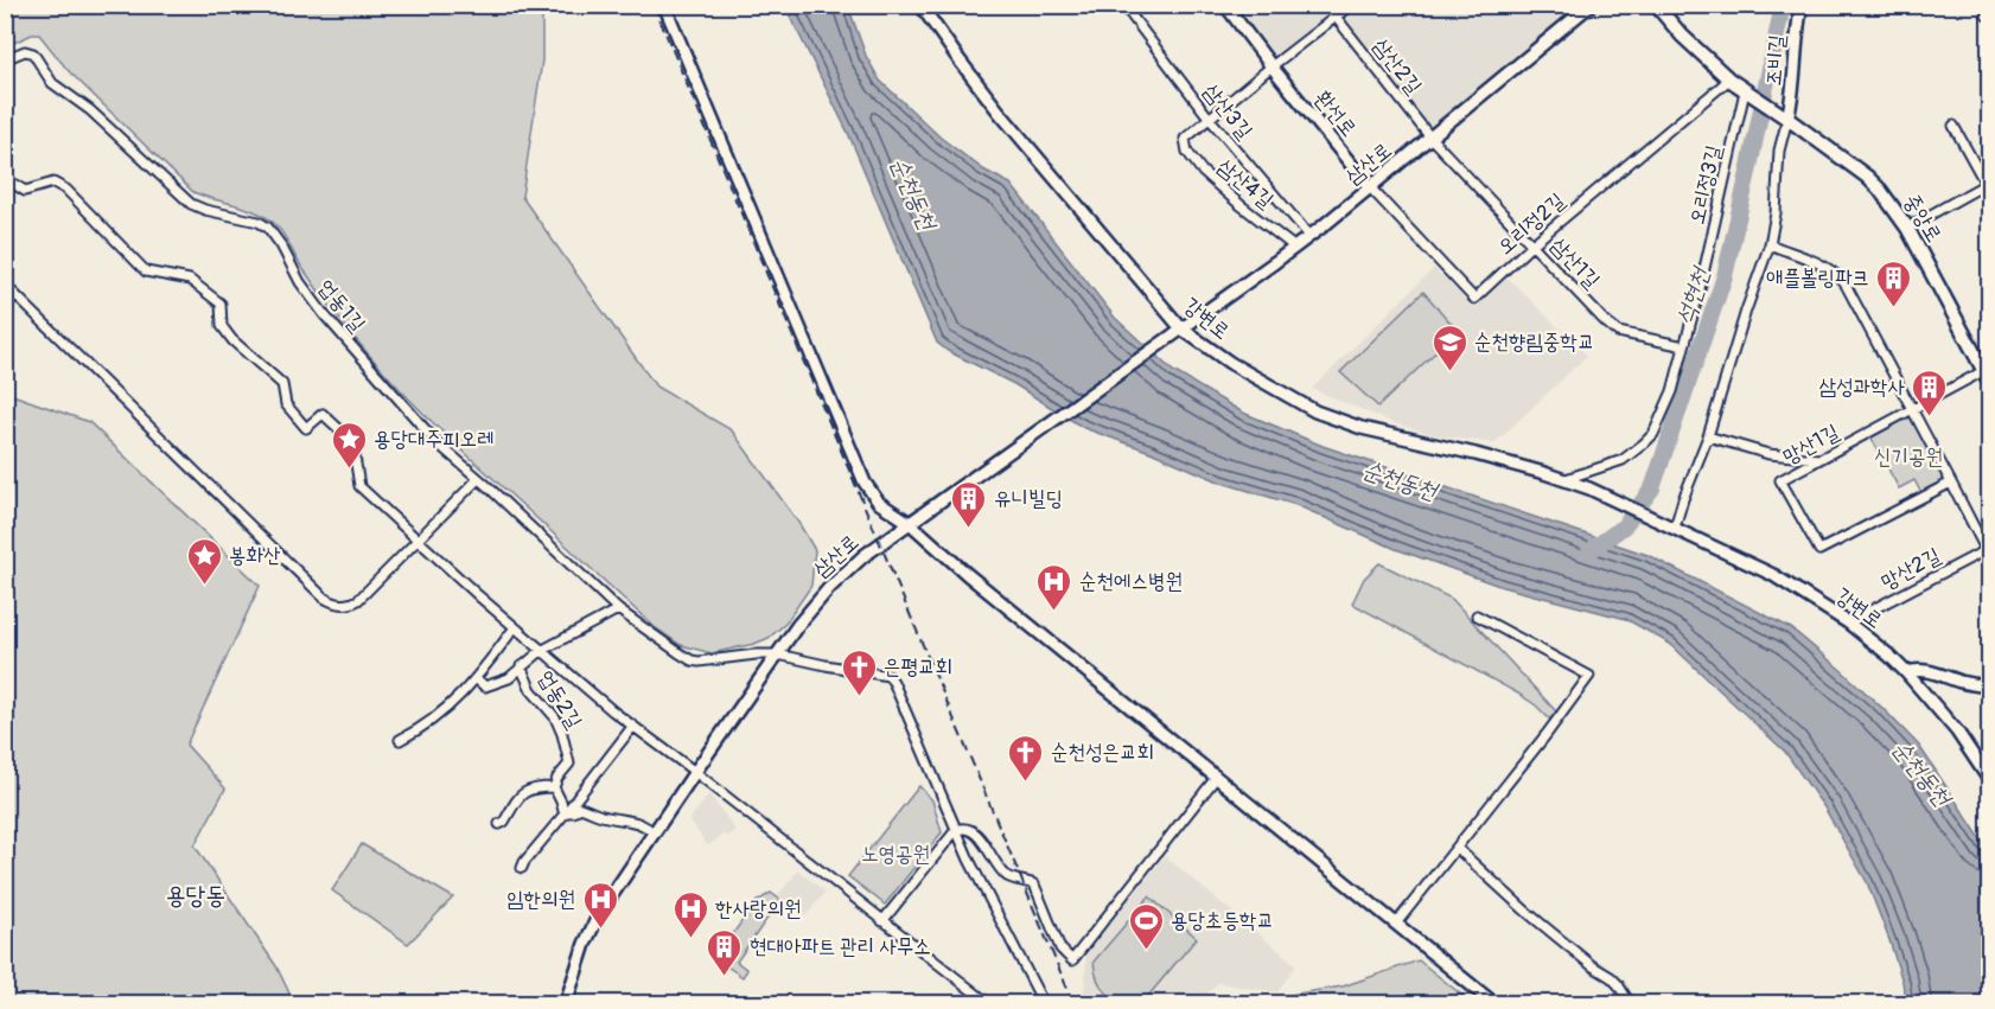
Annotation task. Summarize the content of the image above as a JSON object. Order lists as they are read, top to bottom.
{
  "streets": {
    "main road": [
      "조비길",
      "환선로",
      "삼산로",
      "중앙로",
      "강변로"
    ],
    "street": [
      "삼산2길",
      "삼산3길",
      "삼산4길",
      "오리정3길",
      "오리정2길",
      "삼산1길",
      "업동1길",
      "망산1길",
      "망산2길",
      "업동2길"
    ]
  },
  "crossings": [
    ["조비길", "중앙로"],
    ["삼산2길", "삼산로"],
    ["삼산2길", "삼산1길"],
    ["삼산3길", "삼산로"],
    ["삼산3길", "삼산4길"],
    ["환선로", "삼산로"],
    ["환선로", "오리정2길"],
    ["삼산로", "삼산4길"],
    ["삼산로", "오리정2길"],
    ["삼산로", "삼산1길"],
    ["삼산로", "업동1길"],
    ["삼산로", "강변로"],
    ["오리정3길", "중앙로"],
    ["오리정3길", "삼산1길"],
    ["오리정3길", "강변로"],
    ["중앙로", "망산1길"],
    ["오리정2길", "삼산1길"],
    ["강변로", "망산2길"]
  ],
  "districts": ["용당동"],
  "water": ["순천동천", "석현천"],
  "parks": ["신기공원", "노영공원"],
  "places": {
    "building": [
      "애플볼링파크",
      "삼성과학사",
      "유니빌딩",
      "현대아파트 관리 사무소"
    ],
    "school or university": ["순천향림중학교"],
    "place": ["용당대주피오레", "봉화산"],
    "hospital": ["순천에스병원", "임한의원", "한사랑의원"],
    "church": ["은평교회", "순천성은교회"],
    "sports": ["용당초등학교"]
  }
}
